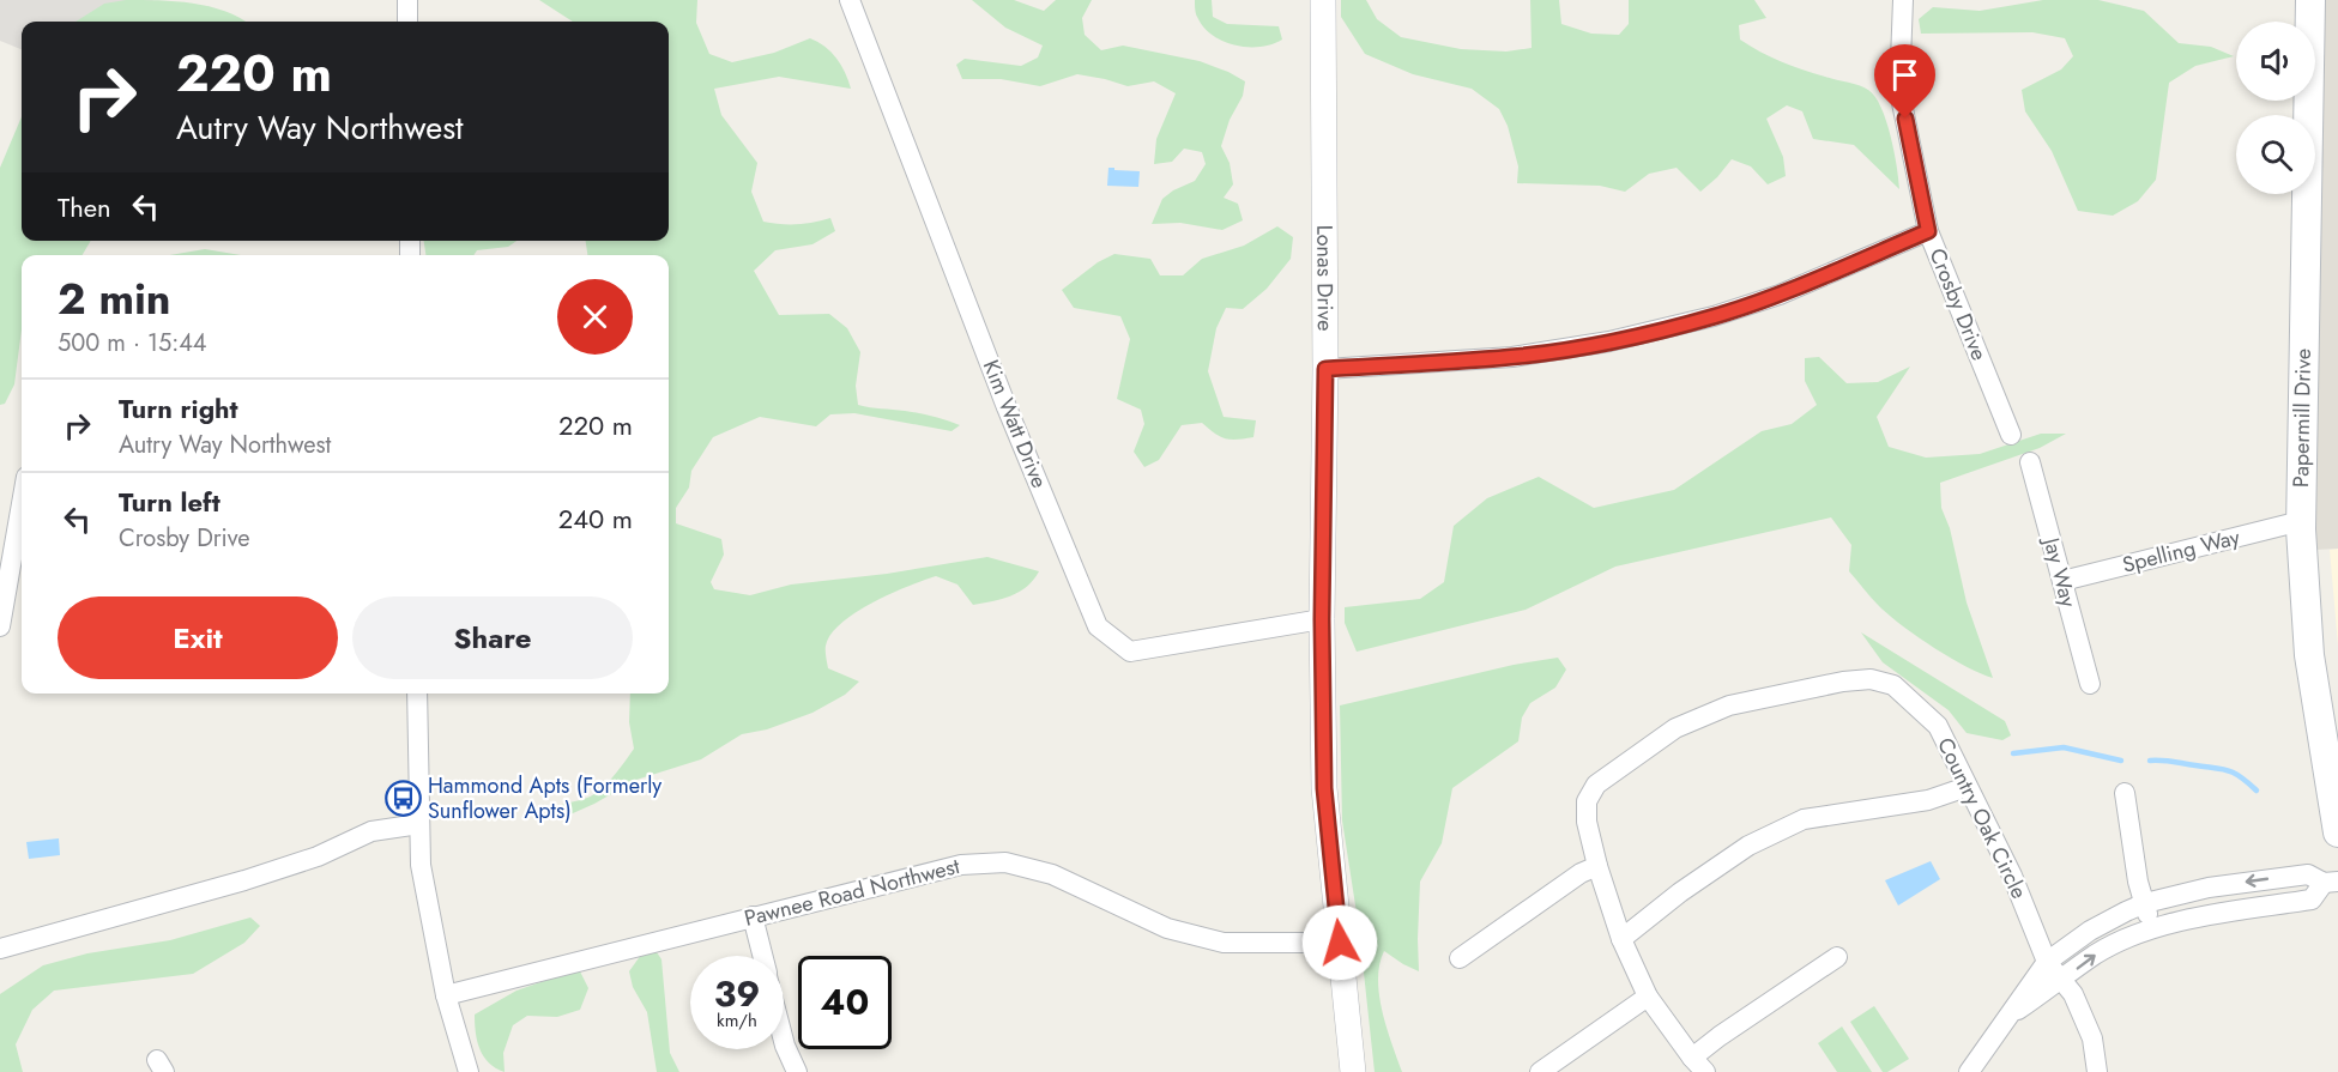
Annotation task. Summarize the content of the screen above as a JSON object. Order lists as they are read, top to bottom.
{
  "streets": {
    "main road": ["Papermill Drive"],
    "street": [
      "Lonas Drive",
      "Crosby Drive",
      "Kim Watt Drive",
      "Spelling Way",
      "Jay Way",
      "Country Oak Circle",
      "Pawnee Road Northwest"
    ]
  },
  "crossings": [
    ["Lonas Drive", "Kim Watt Drive"],
    ["Lonas Drive", "Pawnee Road Northwest"],
    ["Papermill Drive", "Spelling Way"],
    ["Spelling Way", "Jay Way"]
  ],
  "places": {
    "bus stop": ["Hammond Apts (Formerly Sunflower Apts)"]
  },
  "page": {
    "turn": ["220 m", "Autry Way Northwest"],
    "then": "Then",
    "heading": ["2 min", "500 m · 15:44"],
    "list": [
      {
        "name": "Turn right",
        "note": "Autry Way Northwest",
        "value": "220 m"
      },
      {
        "name": "Turn left",
        "note": "Crosby Drive",
        "value": "240 m"
      }
    ],
    "buttons": ["Exit", "Share"],
    "speed": "39 km/h",
    "limit": "40"
  }
}
